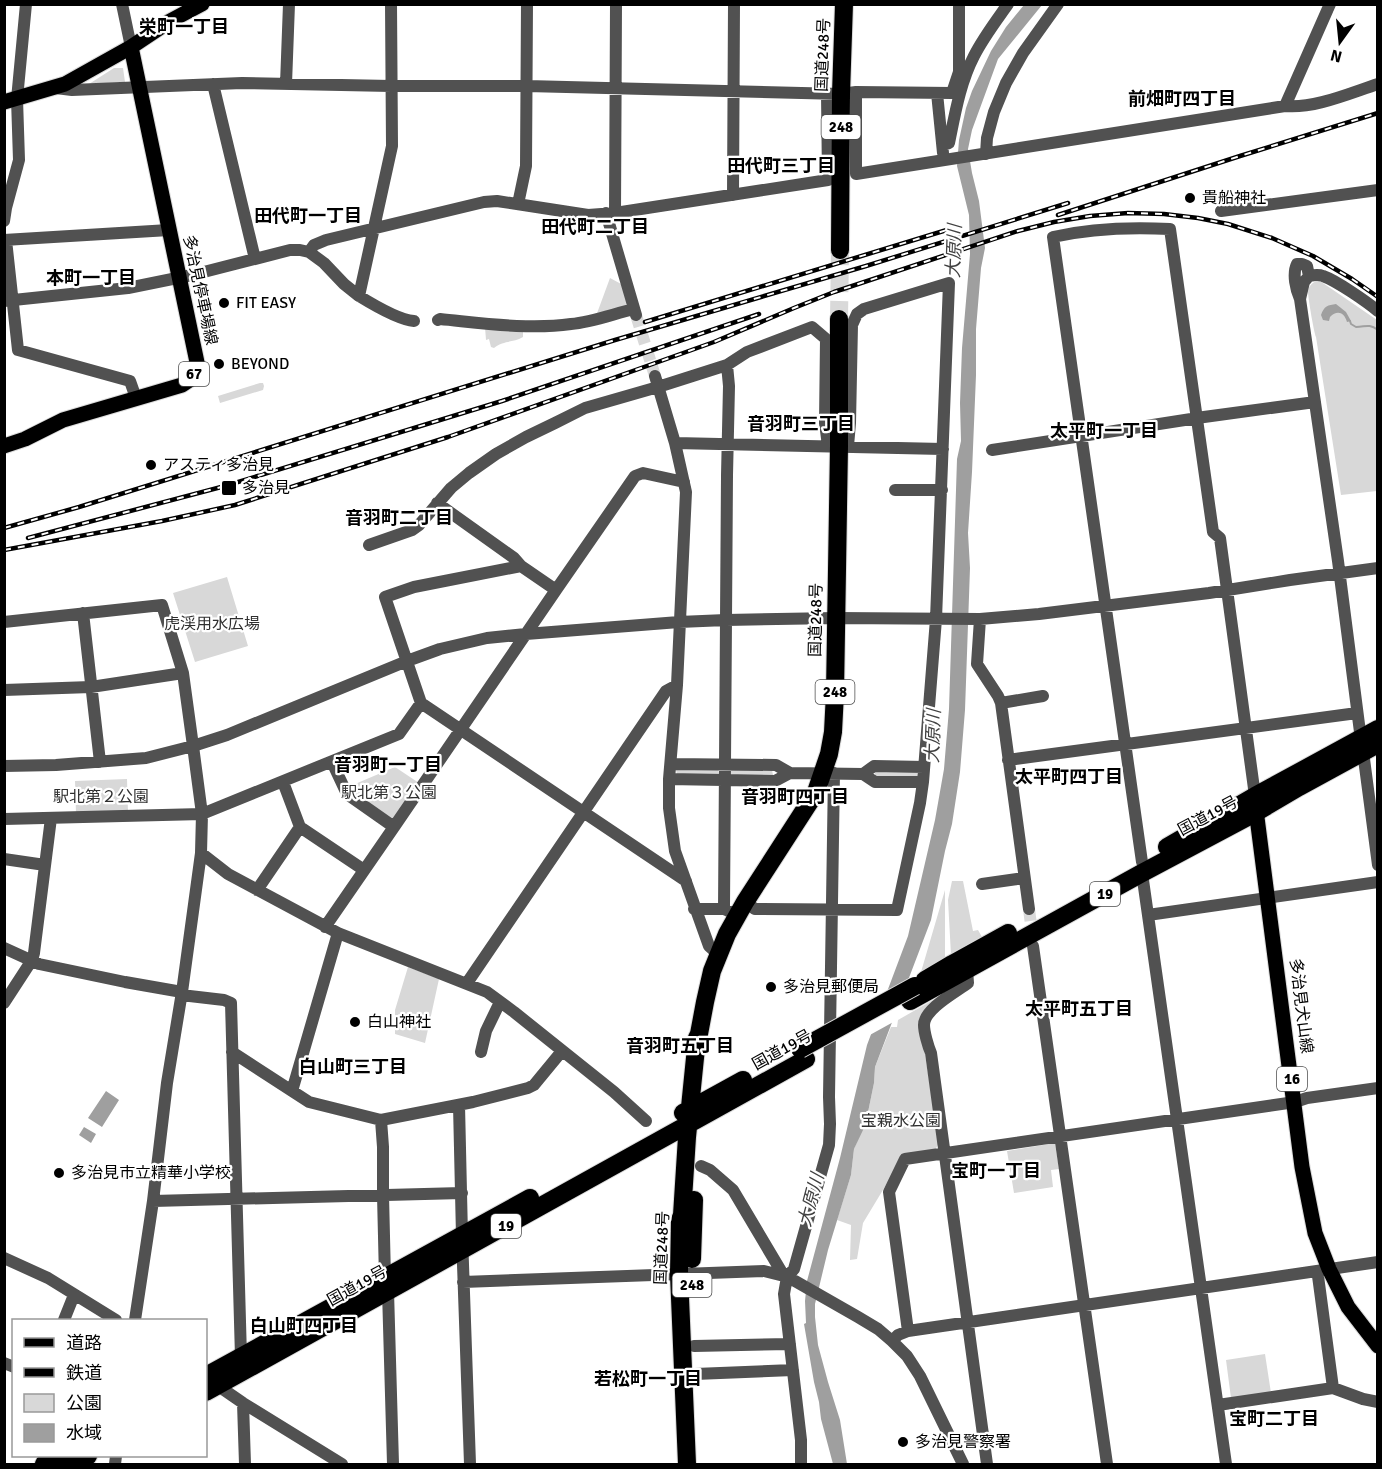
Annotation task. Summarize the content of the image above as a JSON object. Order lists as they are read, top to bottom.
{
  "streets": {
    "highway": [
      "国道248号",
      "248",
      "国道19号",
      "19"
    ],
    "main road": [
      "多治見停車場線",
      "67",
      "多治見犬山線",
      "16"
    ]
  },
  "crossings": [
    ["国道248号", "248"],
    ["国道248号", "国道19号"],
    ["248", "国道19号"],
    ["国道19号", "多治見犬山線"]
  ],
  "districts": [
    "栄町一丁目",
    "前畑町四丁目",
    "田代町三丁目",
    "田代町一丁目",
    "田代町二丁目",
    "本町一丁目",
    "音羽町三丁目",
    "太平町一丁目",
    "音羽町二丁目",
    "音羽町一丁目",
    "太平町四丁目",
    "音羽町四丁目",
    "太平町五丁目",
    "音羽町五丁目",
    "白山町三丁目",
    "宝町一丁目",
    "白山町四丁目",
    "若松町一丁目",
    "宝町二丁目"
  ],
  "water": ["大原川"],
  "parks": [
    "虎渓用水広場",
    "駅北第３公園",
    "駅北第２公園",
    "宝親水公園"
  ],
  "places": {
    "other": [
      "貴船神社",
      "FIT EASY",
      "BEYOND",
      "アスティ多治見",
      "多治見郵便局",
      "白山神社",
      "多治見市立精華小学校",
      "多治見警察署"
    ],
    "transit": ["多治見"]
  },
  "legend": [
    "道路",
    "鉄道",
    "公園",
    "水域"
  ],
  "north": "bottom"
}
